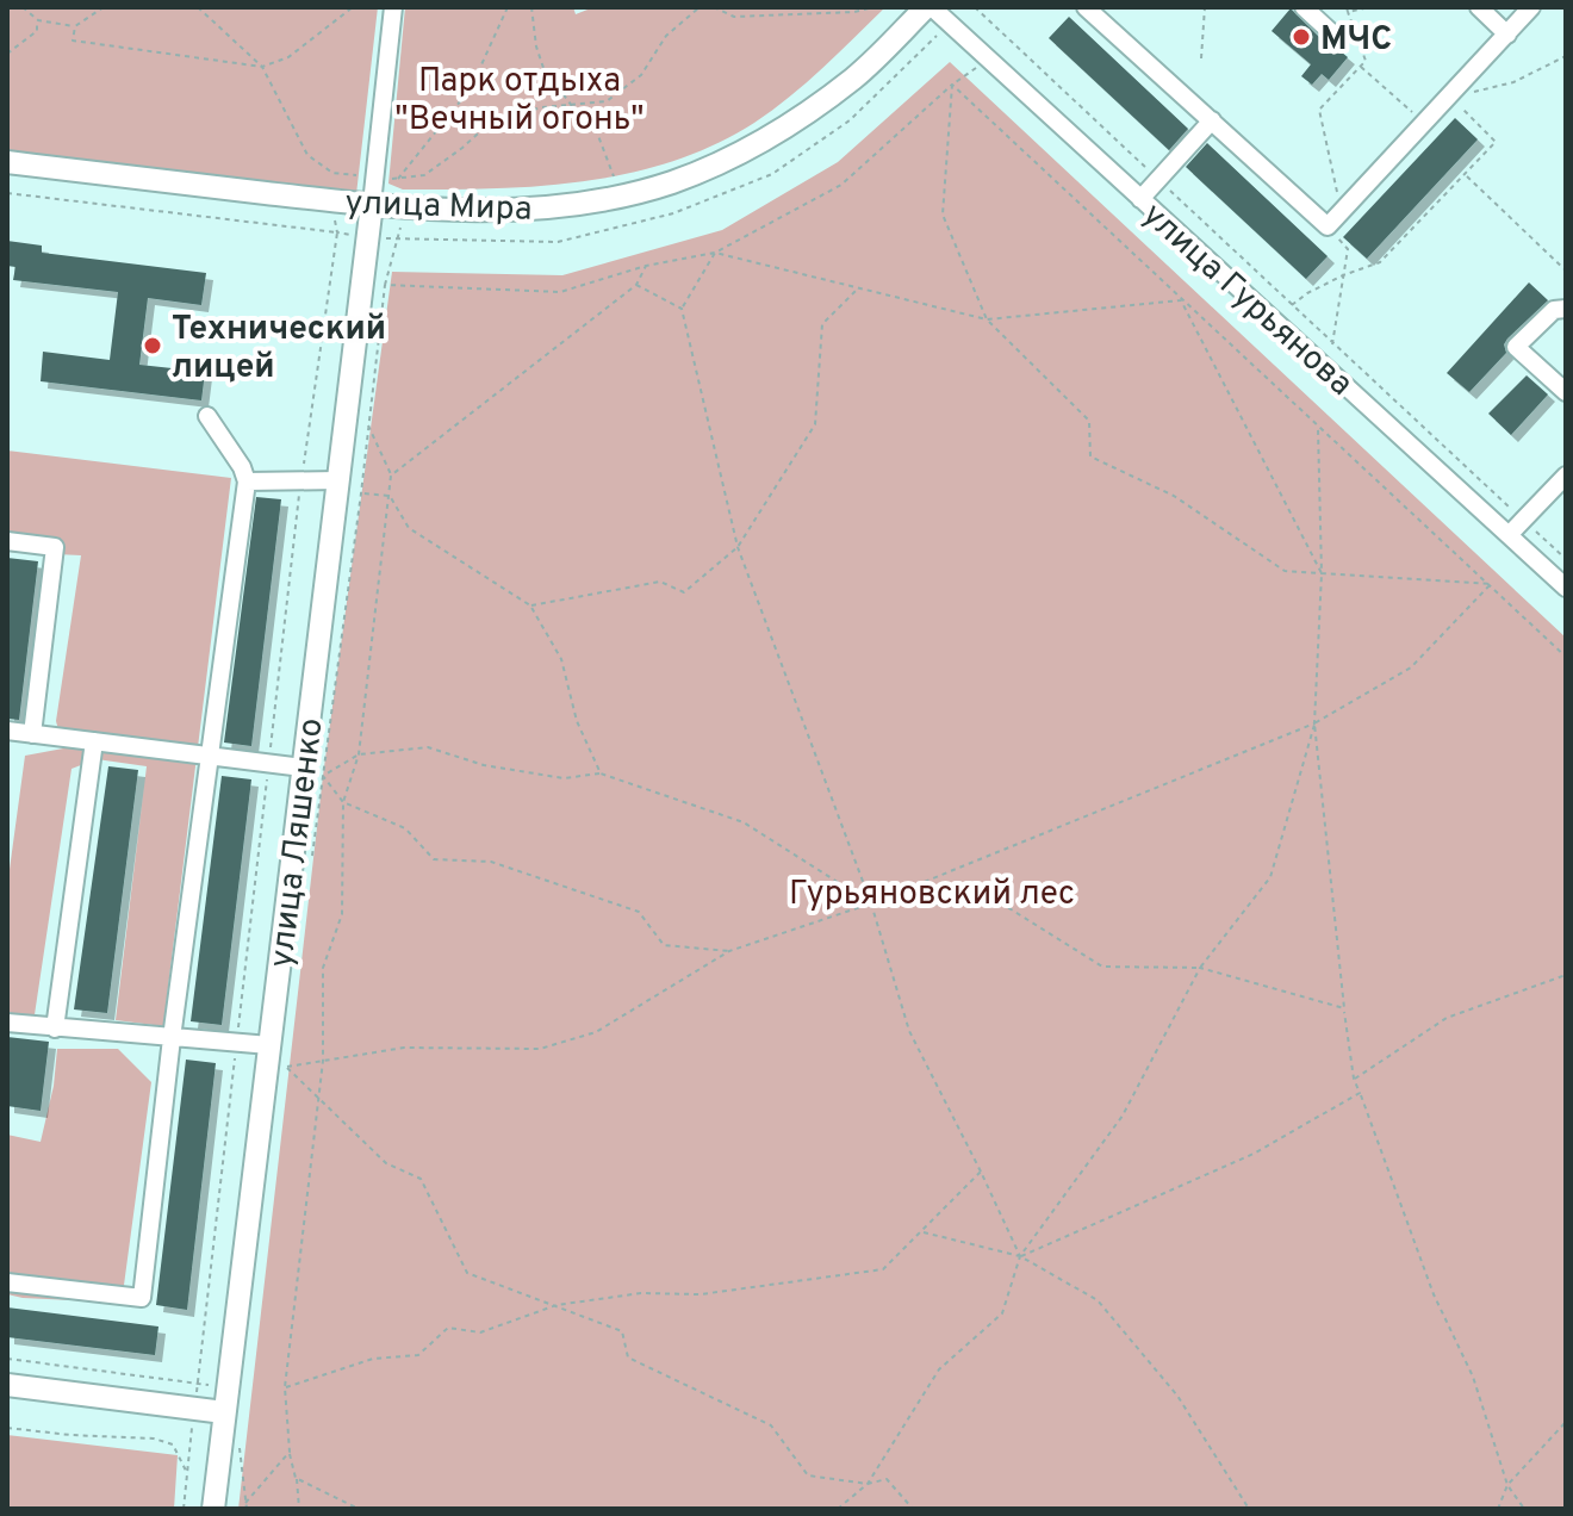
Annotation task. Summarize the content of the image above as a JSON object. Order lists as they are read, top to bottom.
{
  "streets": {
    "main road": ["улица Мира", "улица Ляшенко"],
    "street": ["улица Гурьянова"]
  },
  "crossings": [
    ["улица Мира", "улица Гурьянова"],
    ["улица Мира", "улица Ляшенко"]
  ],
  "parks": ["Парк отдыха \"Вечный огонь\"", "Гурьяновский лес"],
  "places": ["МЧС", "Технический лицей"]
}
